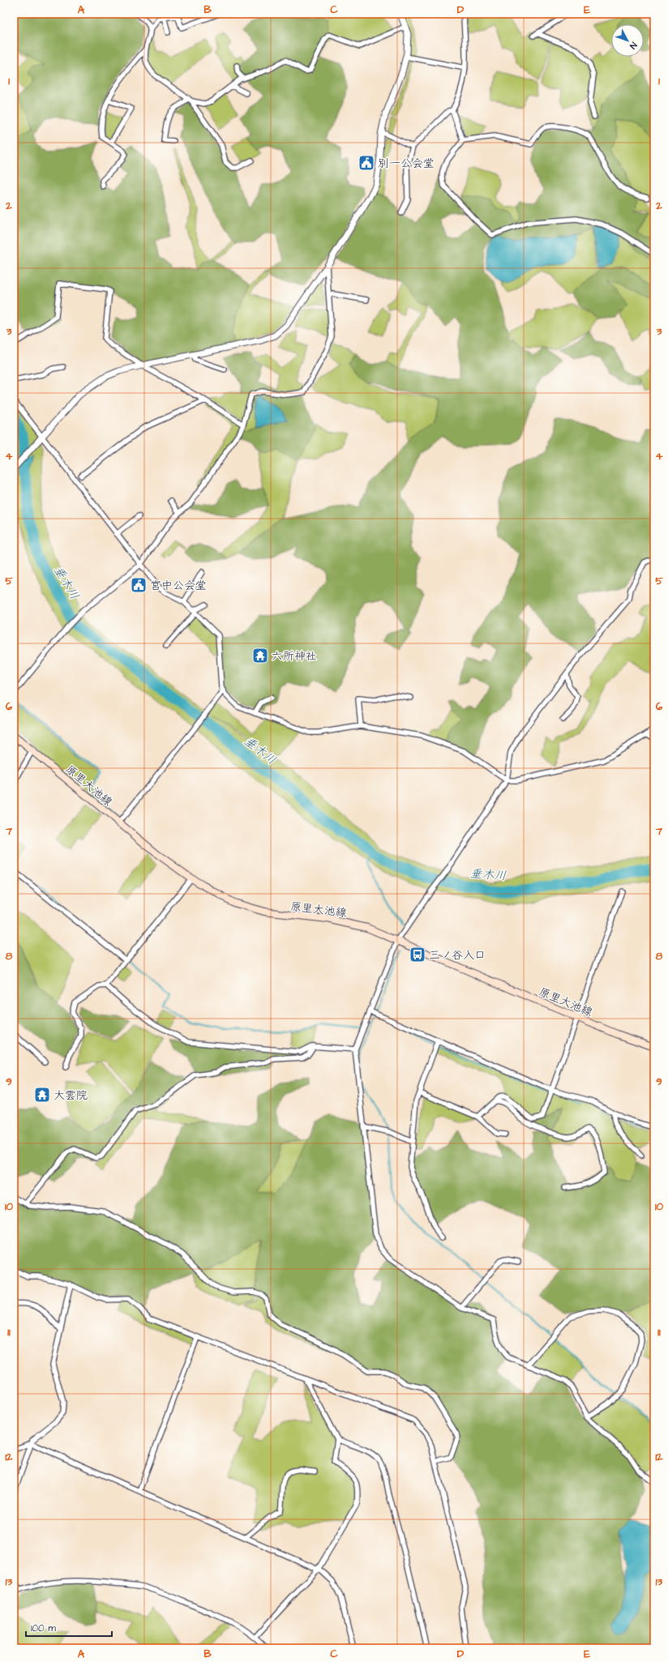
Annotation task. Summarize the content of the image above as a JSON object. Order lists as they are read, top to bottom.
{
  "streets": {
    "main road": ["原里大池線"]
  },
  "water": ["垂木川"],
  "places": {
    "public building": ["別一公会堂", "宮中公会堂"],
    "temple": ["六所神社", "大雲院"],
    "bus stop": ["三ノ谷入口"]
  },
  "scale_bar": "100 m",
  "north": "bottom right",
  "grid": {
    "columns": [
      "A",
      "B",
      "C",
      "D",
      "E"
    ],
    "rows": [
      "1",
      "2",
      "3",
      "4",
      "5",
      "6",
      "7",
      "8",
      "9",
      "10",
      "11",
      "12",
      "13"
    ]
  }
}
